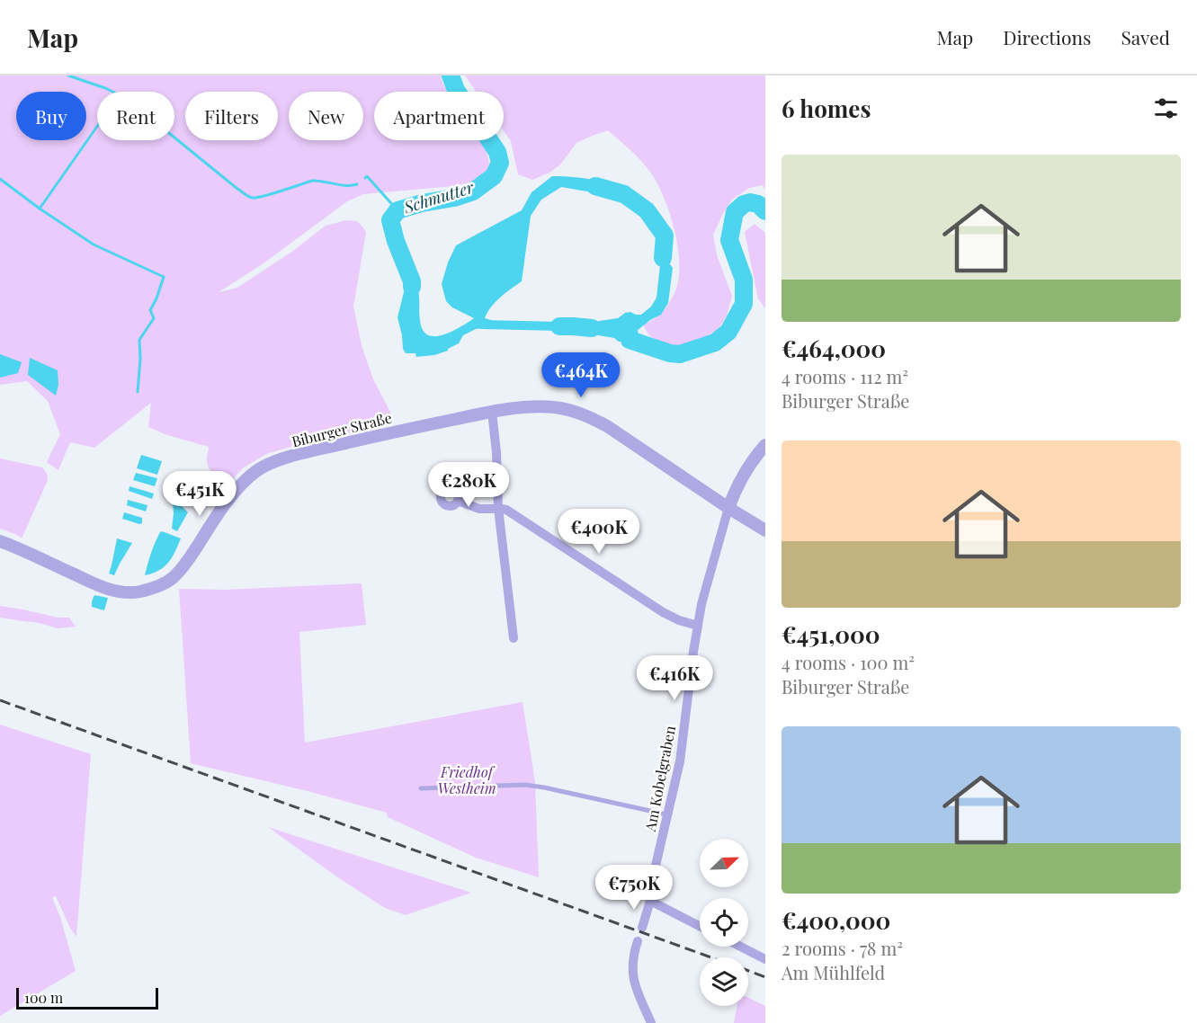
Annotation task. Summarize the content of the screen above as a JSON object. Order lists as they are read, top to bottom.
{
  "streets": {
    "street": ["Biburger Straße", "Am Kobelgraben"]
  },
  "crossings": [
    ["Biburger Straße", "Am Kobelgraben"]
  ],
  "water": ["Schmutter"],
  "parks": ["Friedhof Westheim"],
  "scale_bar": "100 m",
  "north": "top right",
  "page": {
    "header": "Map",
    "nav": ["Map", "Directions", "Saved"],
    "heading": "6 homes",
    "chip": [
      "Buy",
      "Rent",
      "Filters",
      "New",
      "Apartment"
    ],
    "list": [
      {
        "name": "€464,000",
        "note": "4 rooms · 112 m² · Biburger Straße"
      },
      {
        "name": "€451,000",
        "note": "4 rooms · 100 m² · Biburger Straße"
      },
      {
        "name": "€400,000",
        "note": "2 rooms · 78 m² · Am Mühlfeld"
      }
    ],
    "price": [
      "€464K",
      "€280K",
      "€451K",
      "€400K",
      "€416K",
      "€750K"
    ],
    "scale": "100 m"
  }
}
